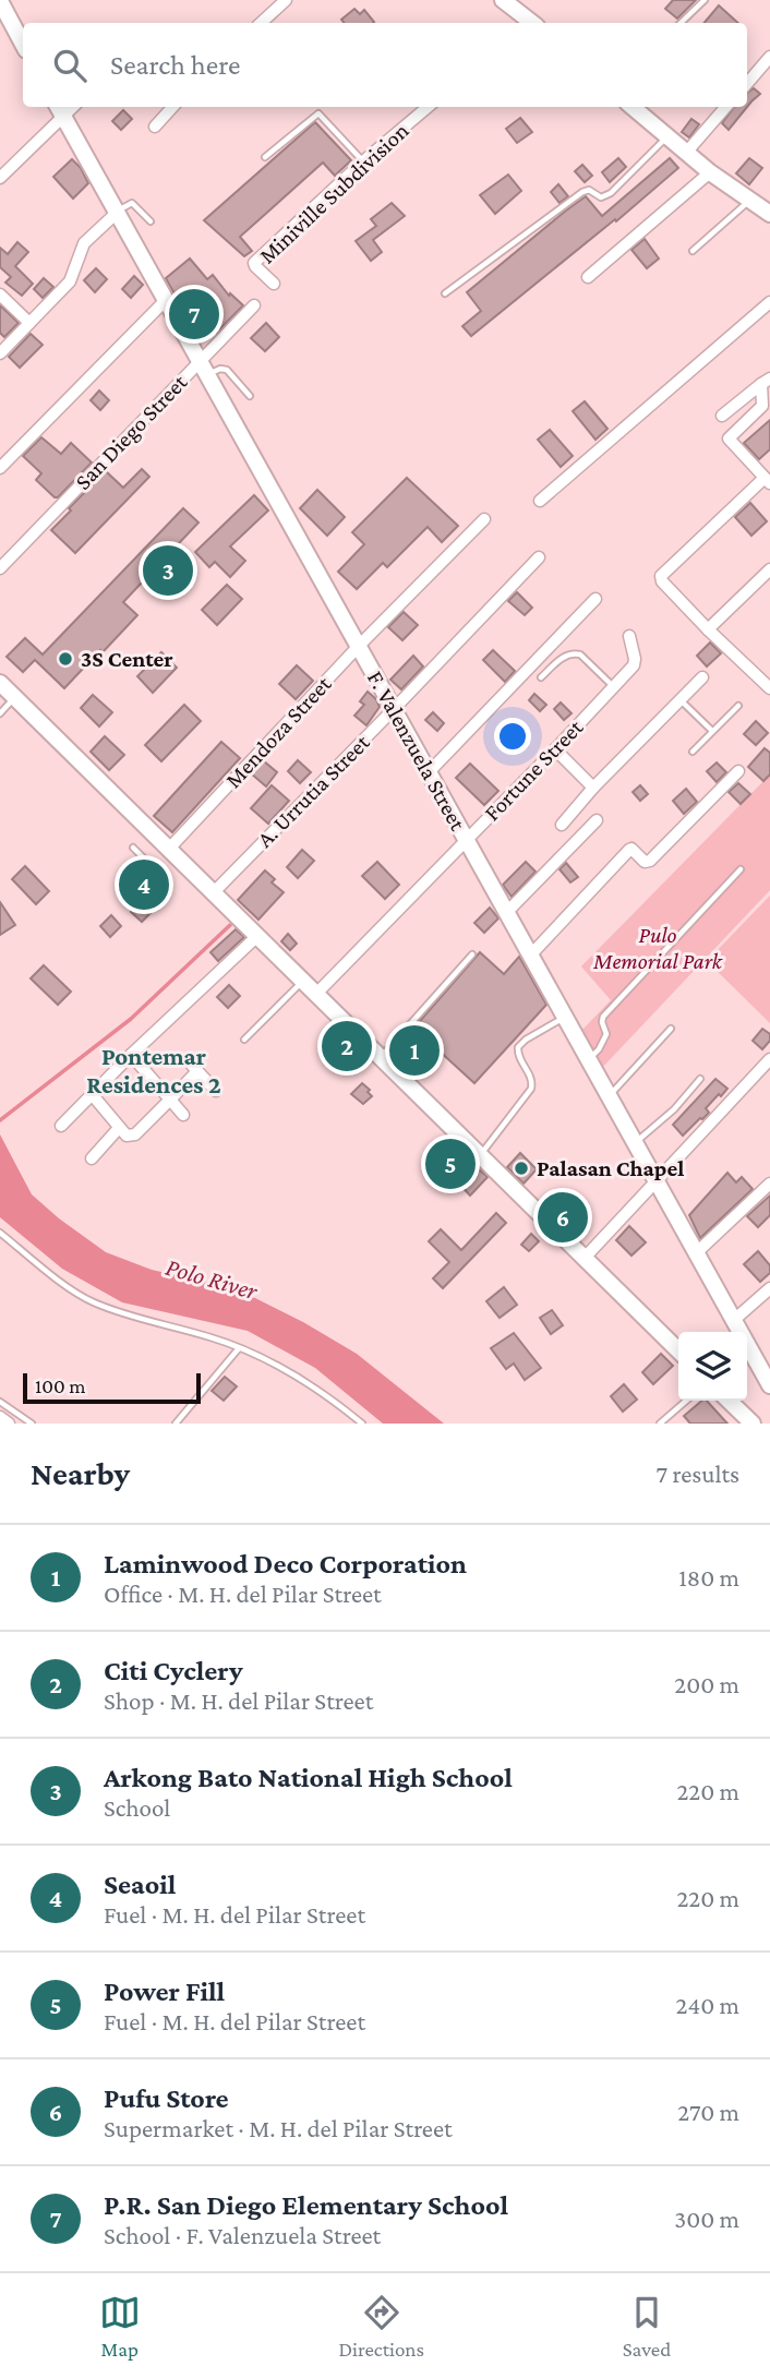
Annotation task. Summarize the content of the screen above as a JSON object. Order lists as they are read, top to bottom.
{
  "streets": {
    "street": [
      "Miniville Subdivision",
      "San Diego Street",
      "Mendoza Street",
      "F. Valenzuela Street",
      "Fortune Street",
      "A. Urrutia Street"
    ]
  },
  "crossings": [
    ["San Diego Street", "F. Valenzuela Street"],
    ["Mendoza Street", "F. Valenzuela Street"],
    ["F. Valenzuela Street", "Fortune Street"],
    ["F. Valenzuela Street", "A. Urrutia Street"]
  ],
  "districts": ["Pontemar Residences 2"],
  "water": ["Polo River"],
  "parks": ["Pulo Memorial Park"],
  "places": ["3S Center", "Palasan Chapel"],
  "scale_bar": "100 m",
  "page": {
    "search": "Search here",
    "pins": [
      "7",
      "3",
      "4",
      "2",
      "1",
      "5",
      "6"
    ],
    "scale": "100 m",
    "heading": ["Nearby", "7 results"],
    "list": [
      {
        "mark": "1",
        "name": "Laminwood Deco Corporation",
        "note": "Office · M. H. del Pilar Street",
        "value": "180 m"
      },
      {
        "mark": "2",
        "name": "Citi Cyclery",
        "note": "Shop · M. H. del Pilar Street",
        "value": "200 m"
      },
      {
        "mark": "3",
        "name": "Arkong Bato National High School",
        "note": "School",
        "value": "220 m"
      },
      {
        "mark": "4",
        "name": "Seaoil",
        "note": "Fuel · M. H. del Pilar Street",
        "value": "220 m"
      },
      {
        "mark": "5",
        "name": "Power Fill",
        "note": "Fuel · M. H. del Pilar Street",
        "value": "240 m"
      },
      {
        "mark": "6",
        "name": "Pufu Store",
        "note": "Supermarket · M. H. del Pilar Street",
        "value": "270 m"
      },
      {
        "mark": "7",
        "name": "P.R. San Diego Elementary School",
        "note": "School · F. Valenzuela Street",
        "value": "300 m"
      }
    ],
    "nav": ["Map", "Directions", "Saved"]
  }
}
